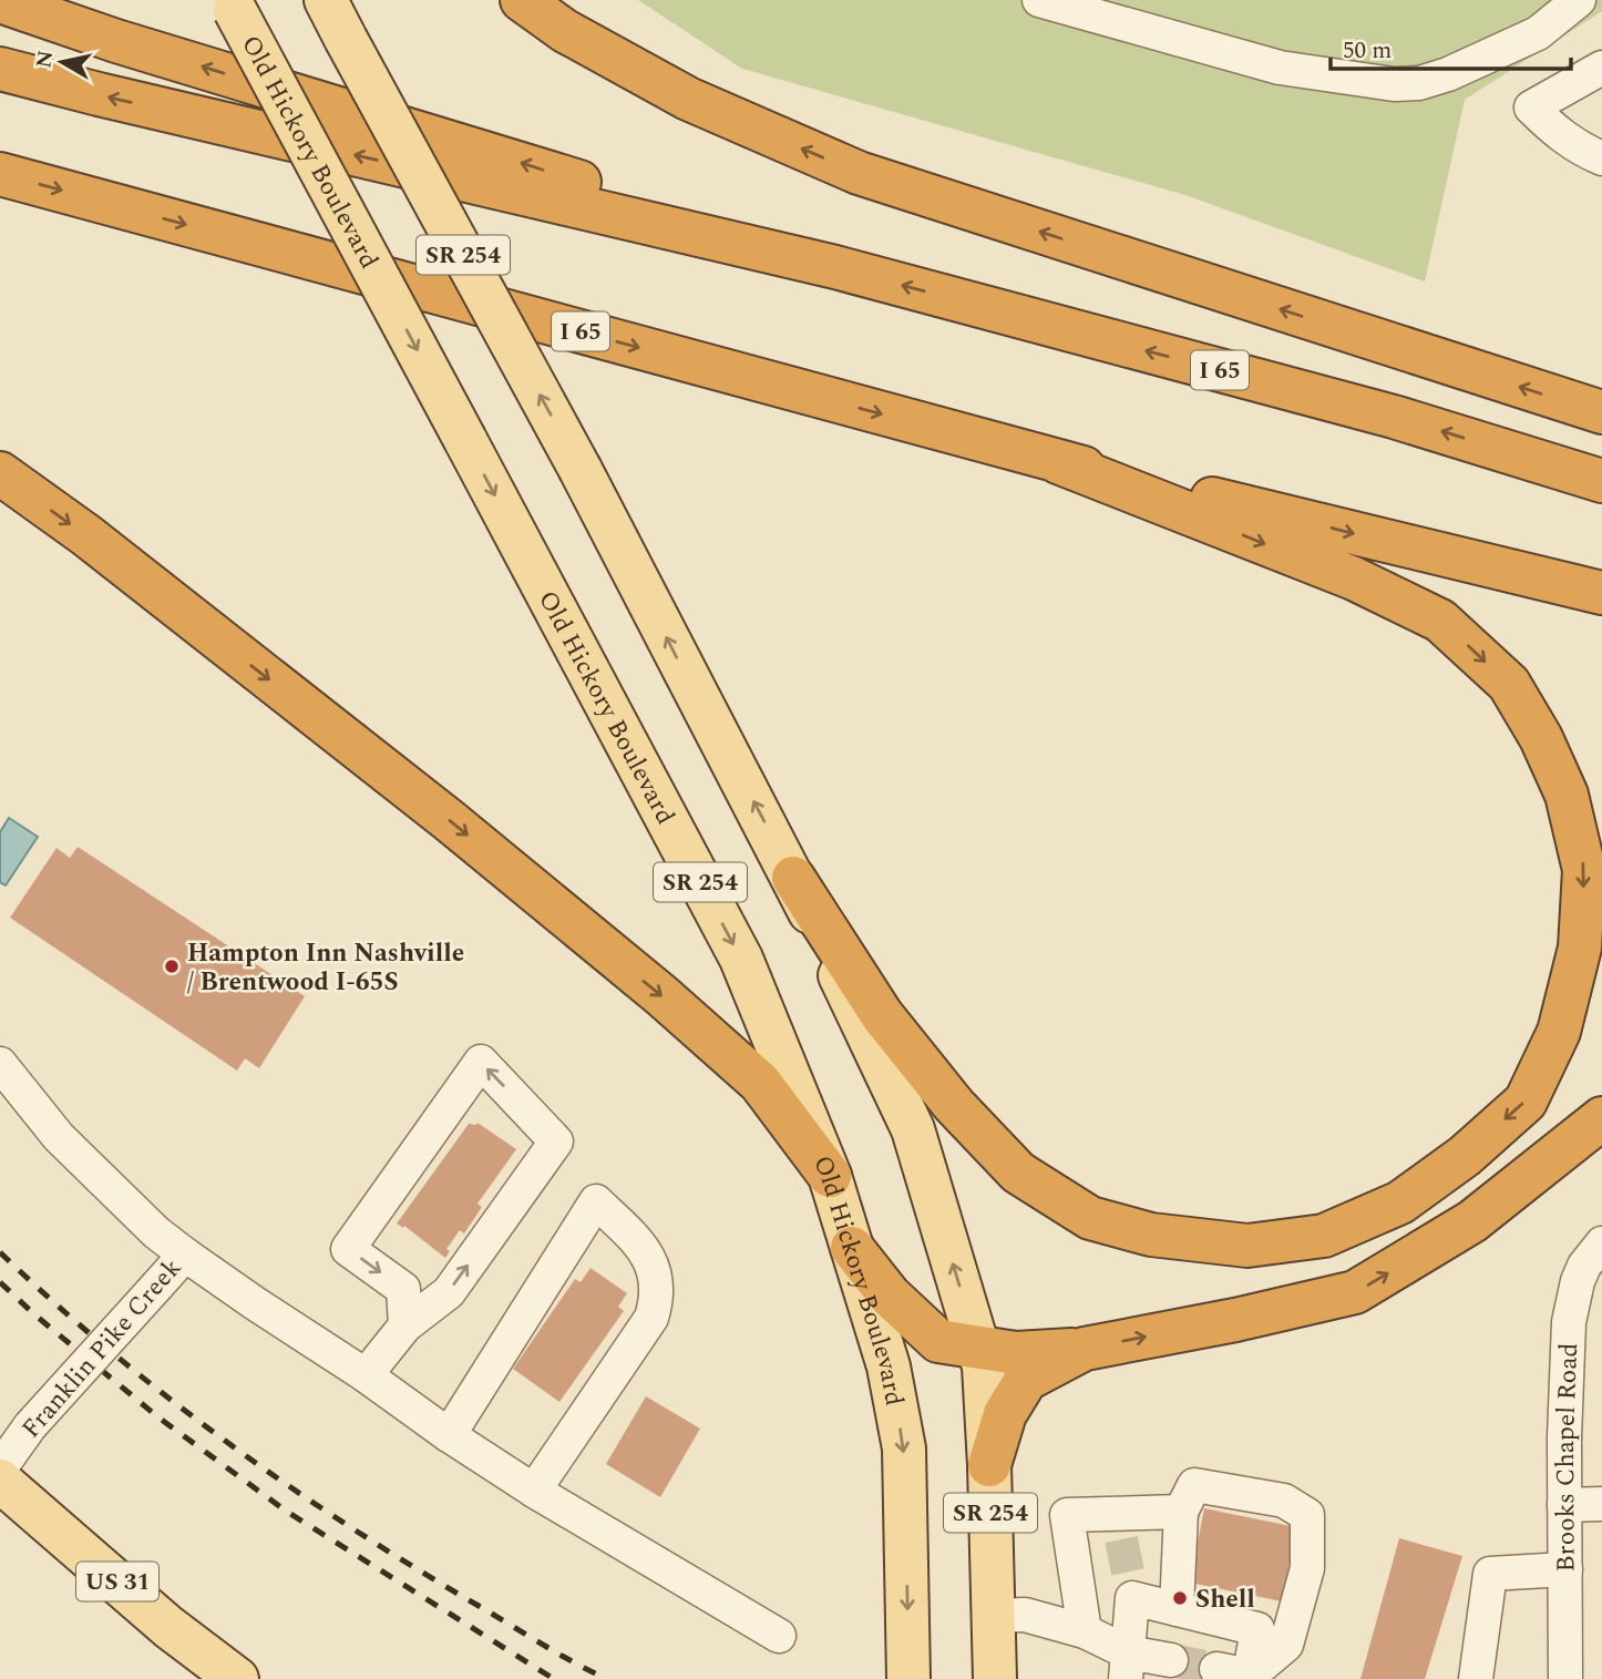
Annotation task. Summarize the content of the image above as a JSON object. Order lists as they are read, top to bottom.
{
  "streets": {
    "highway": ["I 65"],
    "main road": ["Old Hickory Boulevard", "SR 254", "US 31"],
    "street": ["Franklin Pike Creek", "Brooks Chapel Road"]
  },
  "places": ["Hampton Inn Nashville / Brentwood I-65S", "Shell"],
  "scale_bar": "50 m",
  "north": "left"
}
